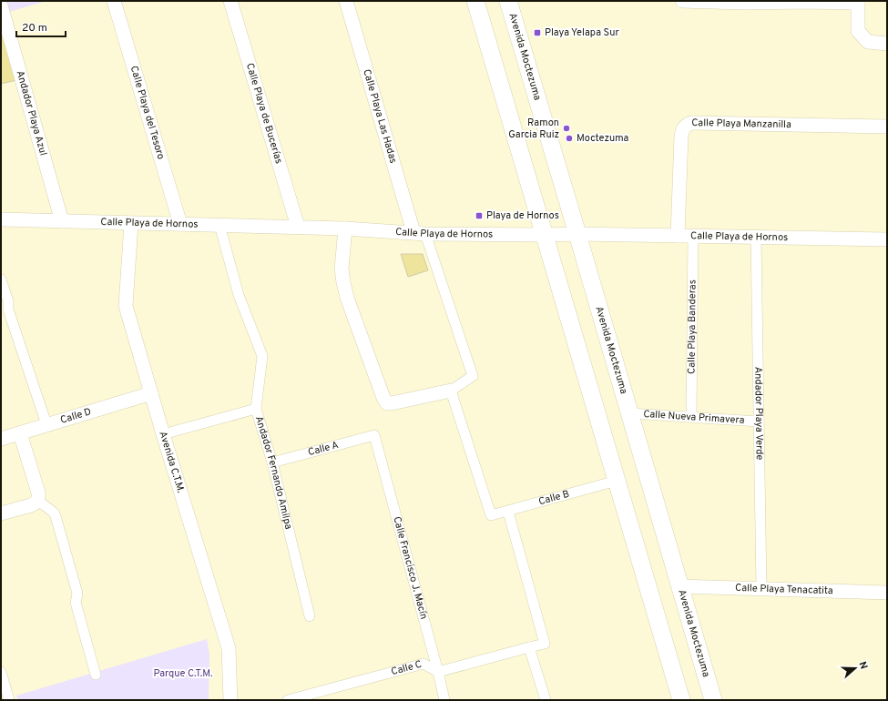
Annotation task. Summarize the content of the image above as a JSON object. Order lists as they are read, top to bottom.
{
  "streets": {
    "street": [
      "Avenida Moctezuma",
      "Andador Playa Azul",
      "Calle Playa del Tesoro",
      "Calle Playa de Bucerías",
      "Calle Playa Las Hadas",
      "Calle Playa Manzanilla",
      "Calle Playa de Hornos",
      "Calle Playa Banderas",
      "Andador Playa Verde",
      "Calle D",
      "Calle Nueva Primavera",
      "Calle A",
      "Avenida C.T.M.",
      "Andador Fernando Amilpa",
      "Calle B",
      "Calle Francisco J. Macín",
      "Calle Playa Tenacatita",
      "Calle C"
    ]
  },
  "crossings": [
    ["Avenida Moctezuma", "Calle Playa de Hornos"],
    ["Avenida Moctezuma", "Calle Nueva Primavera"],
    ["Avenida Moctezuma", "Calle Playa Tenacatita"],
    ["Andador Playa Azul", "Calle Playa de Hornos"],
    ["Calle Playa del Tesoro", "Calle Playa de Hornos"],
    ["Calle Playa de Bucerías", "Calle Playa de Hornos"],
    ["Calle Playa Las Hadas", "Calle Playa de Hornos"],
    ["Calle Playa Manzanilla", "Calle Playa de Hornos"],
    ["Calle Playa de Hornos", "Calle Playa Banderas"],
    ["Calle Playa de Hornos", "Andador Playa Verde"],
    ["Calle Playa de Hornos", "Avenida C.T.M."],
    ["Calle Playa de Hornos", "Andador Fernando Amilpa"],
    ["Calle Playa Banderas", "Calle Nueva Primavera"],
    ["Andador Playa Verde", "Calle Nueva Primavera"],
    ["Andador Playa Verde", "Calle Playa Tenacatita"],
    ["Calle D", "Avenida C.T.M."],
    ["Calle A", "Andador Fernando Amilpa"],
    ["Calle A", "Calle Francisco J. Macín"],
    ["Calle Francisco J. Macín", "Calle C"]
  ],
  "parks": ["Parque C.T.M."],
  "places": {
    "transit": ["Playa Yelapa Sur", "Playa de Hornos"],
    "other": ["Ramon Garcia Ruiz", "Moctezuma"]
  },
  "scale_bar": "20 m",
  "north": "right"
}
